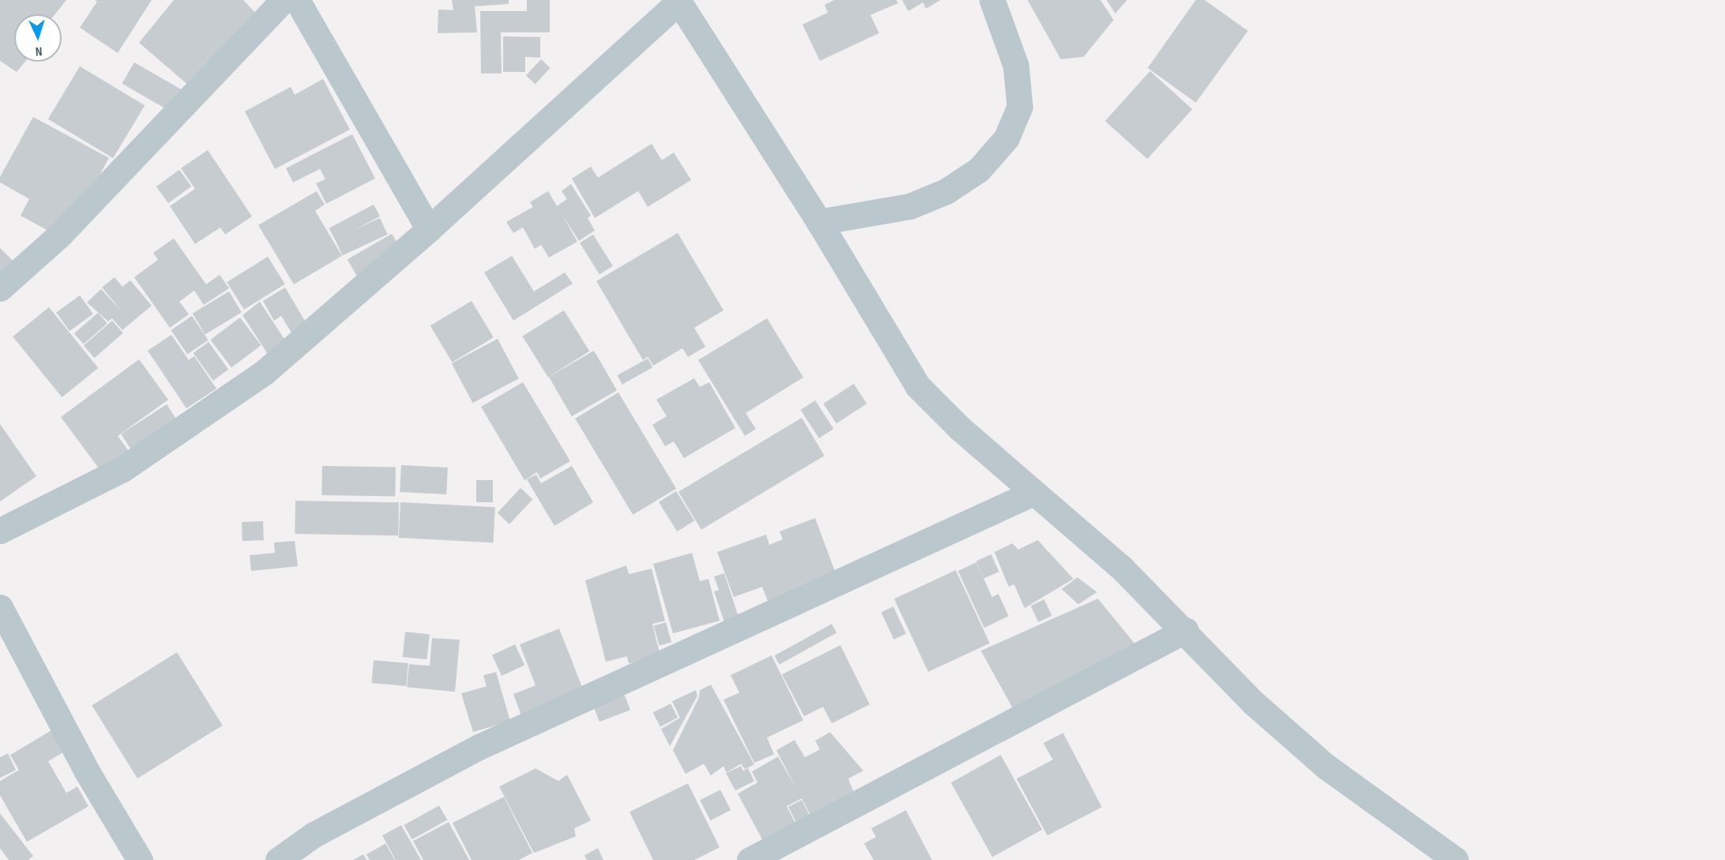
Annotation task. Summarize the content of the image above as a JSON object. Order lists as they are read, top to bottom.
{
  "north": "bottom"
}
